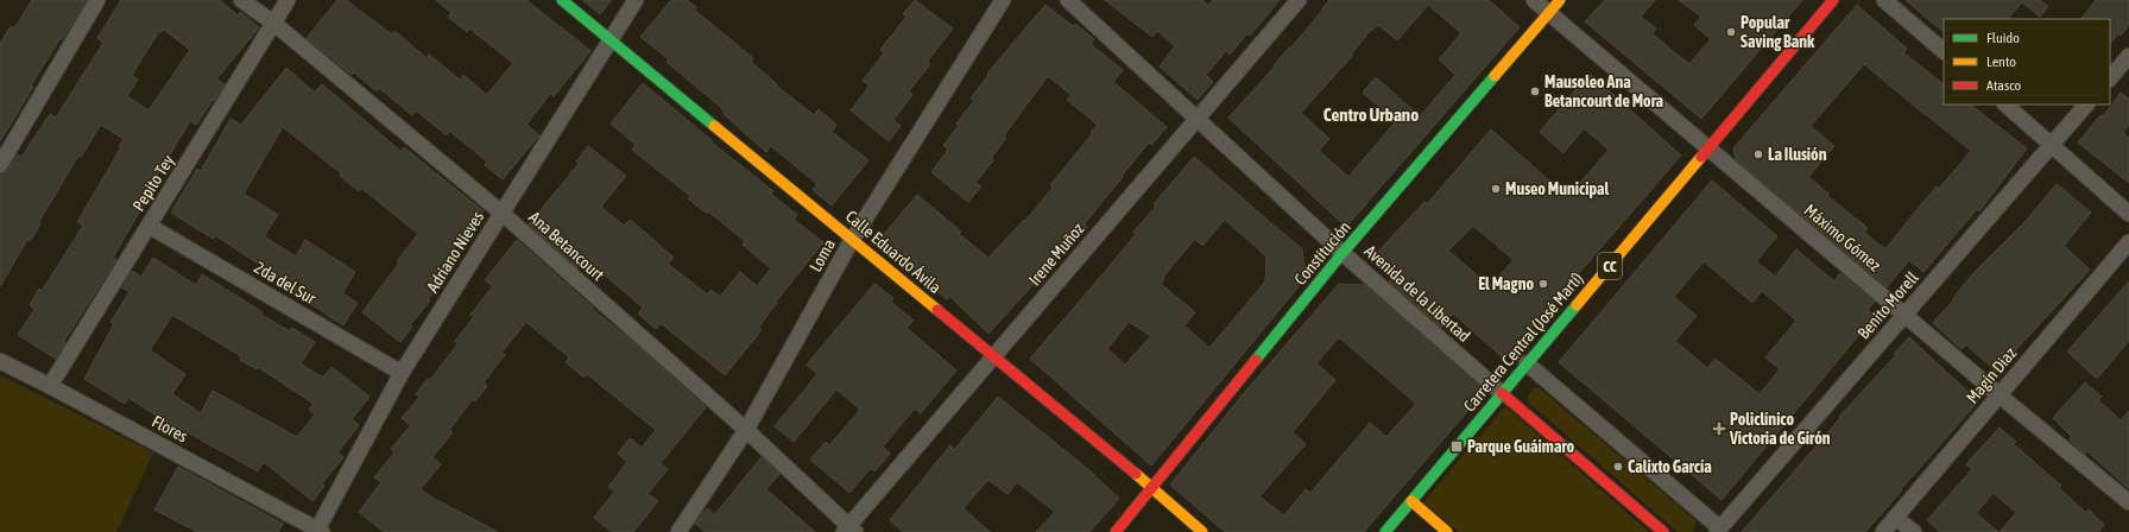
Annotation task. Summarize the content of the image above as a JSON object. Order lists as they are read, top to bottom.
{
  "streets": {
    "main road": [
      "Calle Eduardo Ávila",
      "Constitución",
      "CC",
      "Avenida de la Libertad",
      "Carretera Central (José Martí)"
    ],
    "street": [
      "Pepito Tey",
      "Máximo Gómez",
      "Ana Betancourt",
      "Adriano Nieves",
      "Irene Muñoz",
      "Loma",
      "2da del Sur",
      "Benito Morell",
      "Magín Diaz",
      "Flores"
    ]
  },
  "crossings": [
    ["Pepito Tey", "Ana Betancourt"],
    ["Pepito Tey", "2da del Sur"],
    ["Pepito Tey", "Flores"],
    ["Máximo Gómez", "Constitución"],
    ["Máximo Gómez", "Benito Morell"],
    ["Máximo Gómez", "Carretera Central (José Martí)"],
    ["Máximo Gómez", "Magín Diaz"],
    ["Ana Betancourt", "Adriano Nieves"],
    ["Ana Betancourt", "Irene Muñoz"],
    ["Ana Betancourt", "Loma"],
    ["Adriano Nieves", "Calle Eduardo Ávila"],
    ["Adriano Nieves", "2da del Sur"],
    ["Adriano Nieves", "Flores"],
    ["Calle Eduardo Ávila", "Constitución"],
    ["Calle Eduardo Ávila", "Irene Muñoz"],
    ["Calle Eduardo Ávila", "Loma"],
    ["Constitución", "Avenida de la Libertad"],
    ["Irene Muñoz", "Avenida de la Libertad"],
    ["Avenida de la Libertad", "Carretera Central (José Martí)"]
  ],
  "districts": ["Centro Urbano"],
  "places": {
    "other": [
      "Popular Saving Bank",
      "Mausoleo Ana Betancourt de Mora",
      "La Ilusión",
      "Museo Municipal",
      "El Magno",
      "Calixto García"
    ],
    "health": ["Policlínico Victoria de Girón"],
    "transit": ["Parque Guáimaro"]
  },
  "legend": ["Fluido", "Lento", "Atasco"]
}
